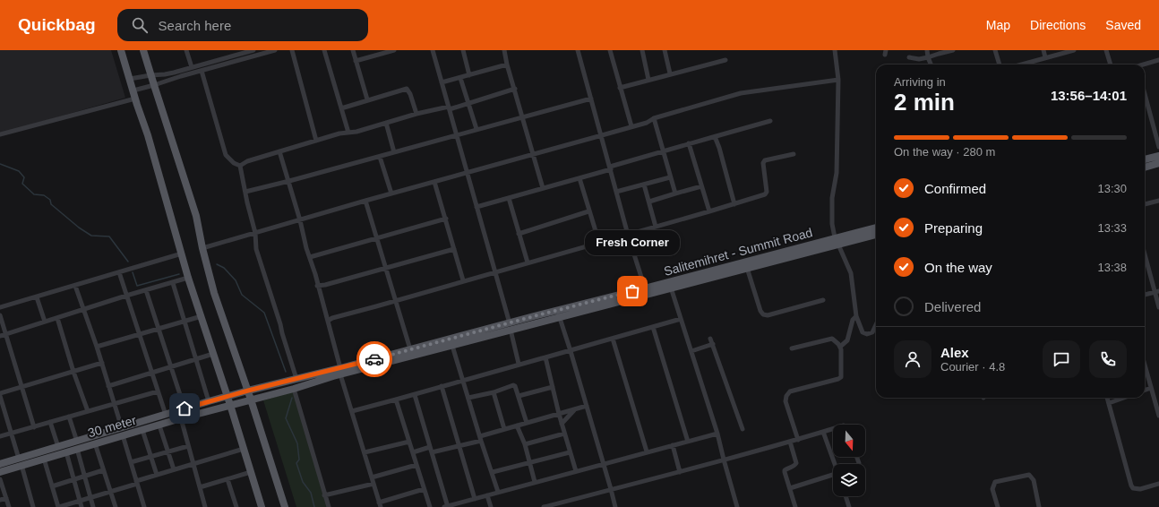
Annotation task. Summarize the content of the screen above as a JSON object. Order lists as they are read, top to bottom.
{
  "streets": {
    "main road": ["Salitemihret - Summit Road", "30 meter"]
  },
  "crossings": [
    ["Salitemihret - Summit Road", "30 meter"]
  ],
  "places": ["Fresh Corner"],
  "north": "bottom",
  "page": {
    "header": "Quickbag",
    "search": "Search here",
    "nav": ["Map", "Directions", "Saved"],
    "heading": ["2 min", "Arriving in", "13:56–14:01"],
    "panel": ["Alex", "Courier · 4.8"],
    "bar": "On the way · 280 m",
    "list": [
      ["Confirmed", "13:30"],
      ["Preparing", "13:33"],
      ["On the way", "13:38"],
      "Delivered"
    ],
    "bubble": "Fresh Corner"
  }
}
